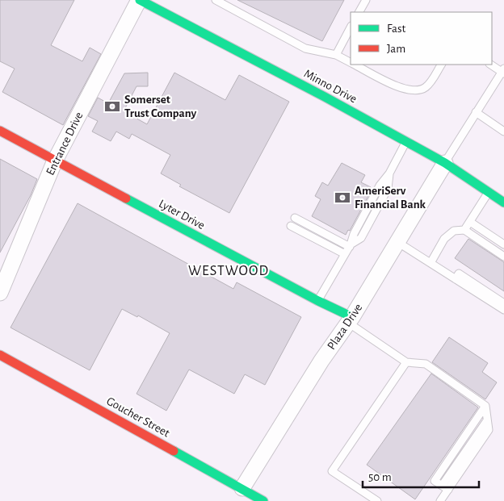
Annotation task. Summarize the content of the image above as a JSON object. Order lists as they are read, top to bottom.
{
  "streets": {
    "street": [
      "Minno Drive",
      "Entrance Drive",
      "Lyter Drive",
      "Plaza Drive",
      "Goucher Street"
    ]
  },
  "crossings": [
    ["Minno Drive", "Entrance Drive"],
    ["Minno Drive", "Plaza Drive"],
    ["Entrance Drive", "Lyter Drive"],
    ["Lyter Drive", "Plaza Drive"],
    ["Plaza Drive", "Goucher Street"]
  ],
  "districts": ["WESTWOOD"],
  "places": {
    "bank": ["Somerset Trust Company", "AmeriServ Financial Bank"]
  },
  "legend": ["Fast", "Jam"],
  "scale_bar": "50 m"
}
